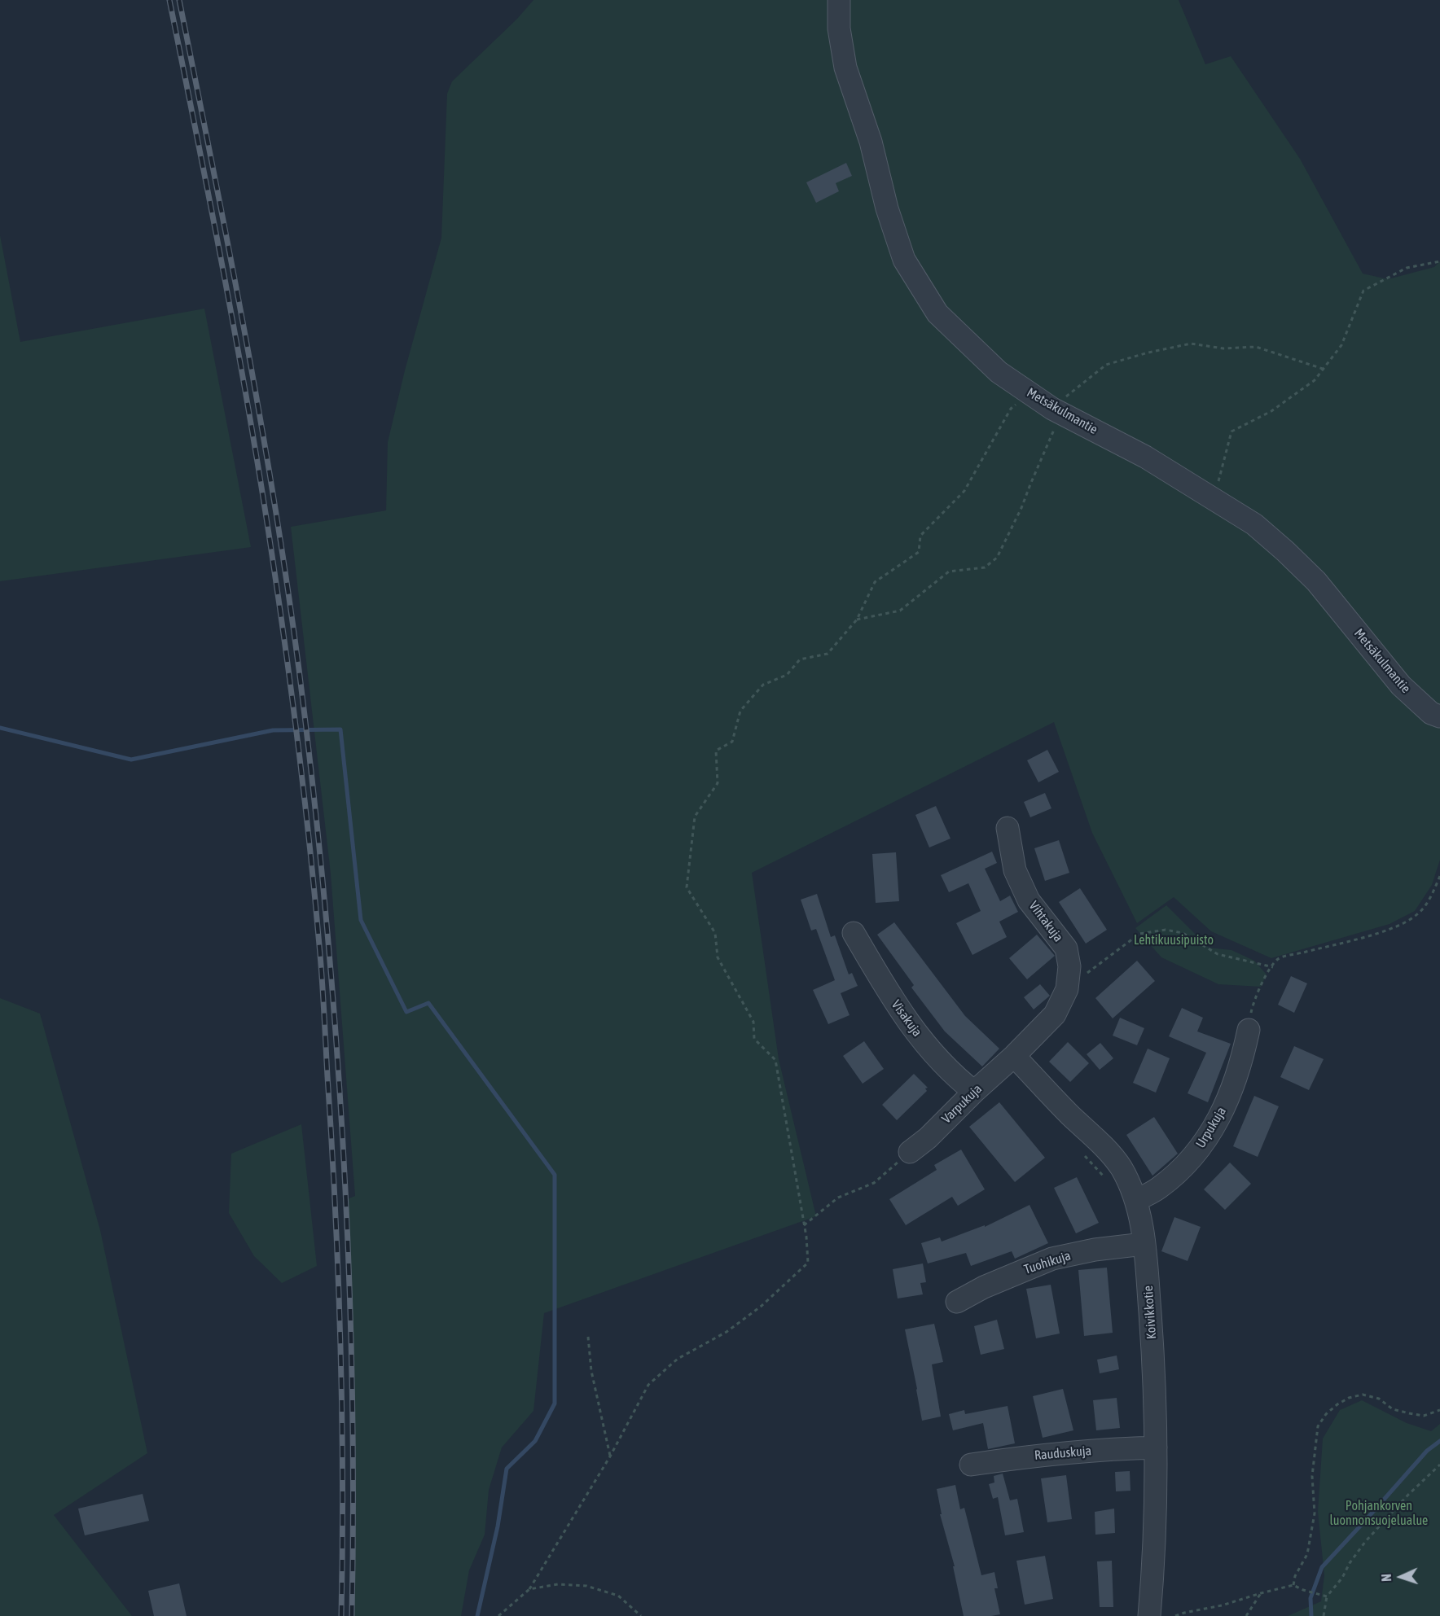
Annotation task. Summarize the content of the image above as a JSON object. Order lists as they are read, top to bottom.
{
  "streets": {
    "street": [
      "Metsäkulmantie",
      "Vihtakuja",
      "Visakuja",
      "Varpukuja",
      "Urpukuja",
      "Tuohikuja",
      "Koivikkotie",
      "Rauduskuja"
    ]
  },
  "crossings": [
    ["Vihtakuja", "Varpukuja"],
    ["Vihtakuja", "Koivikkotie"],
    ["Visakuja", "Varpukuja"],
    ["Varpukuja", "Koivikkotie"],
    ["Urpukuja", "Koivikkotie"],
    ["Tuohikuja", "Koivikkotie"],
    ["Koivikkotie", "Rauduskuja"]
  ],
  "parks": ["Lehtikuusipuisto", "Pohjankorven luonnonsuojelualue"],
  "north": "left"
}
